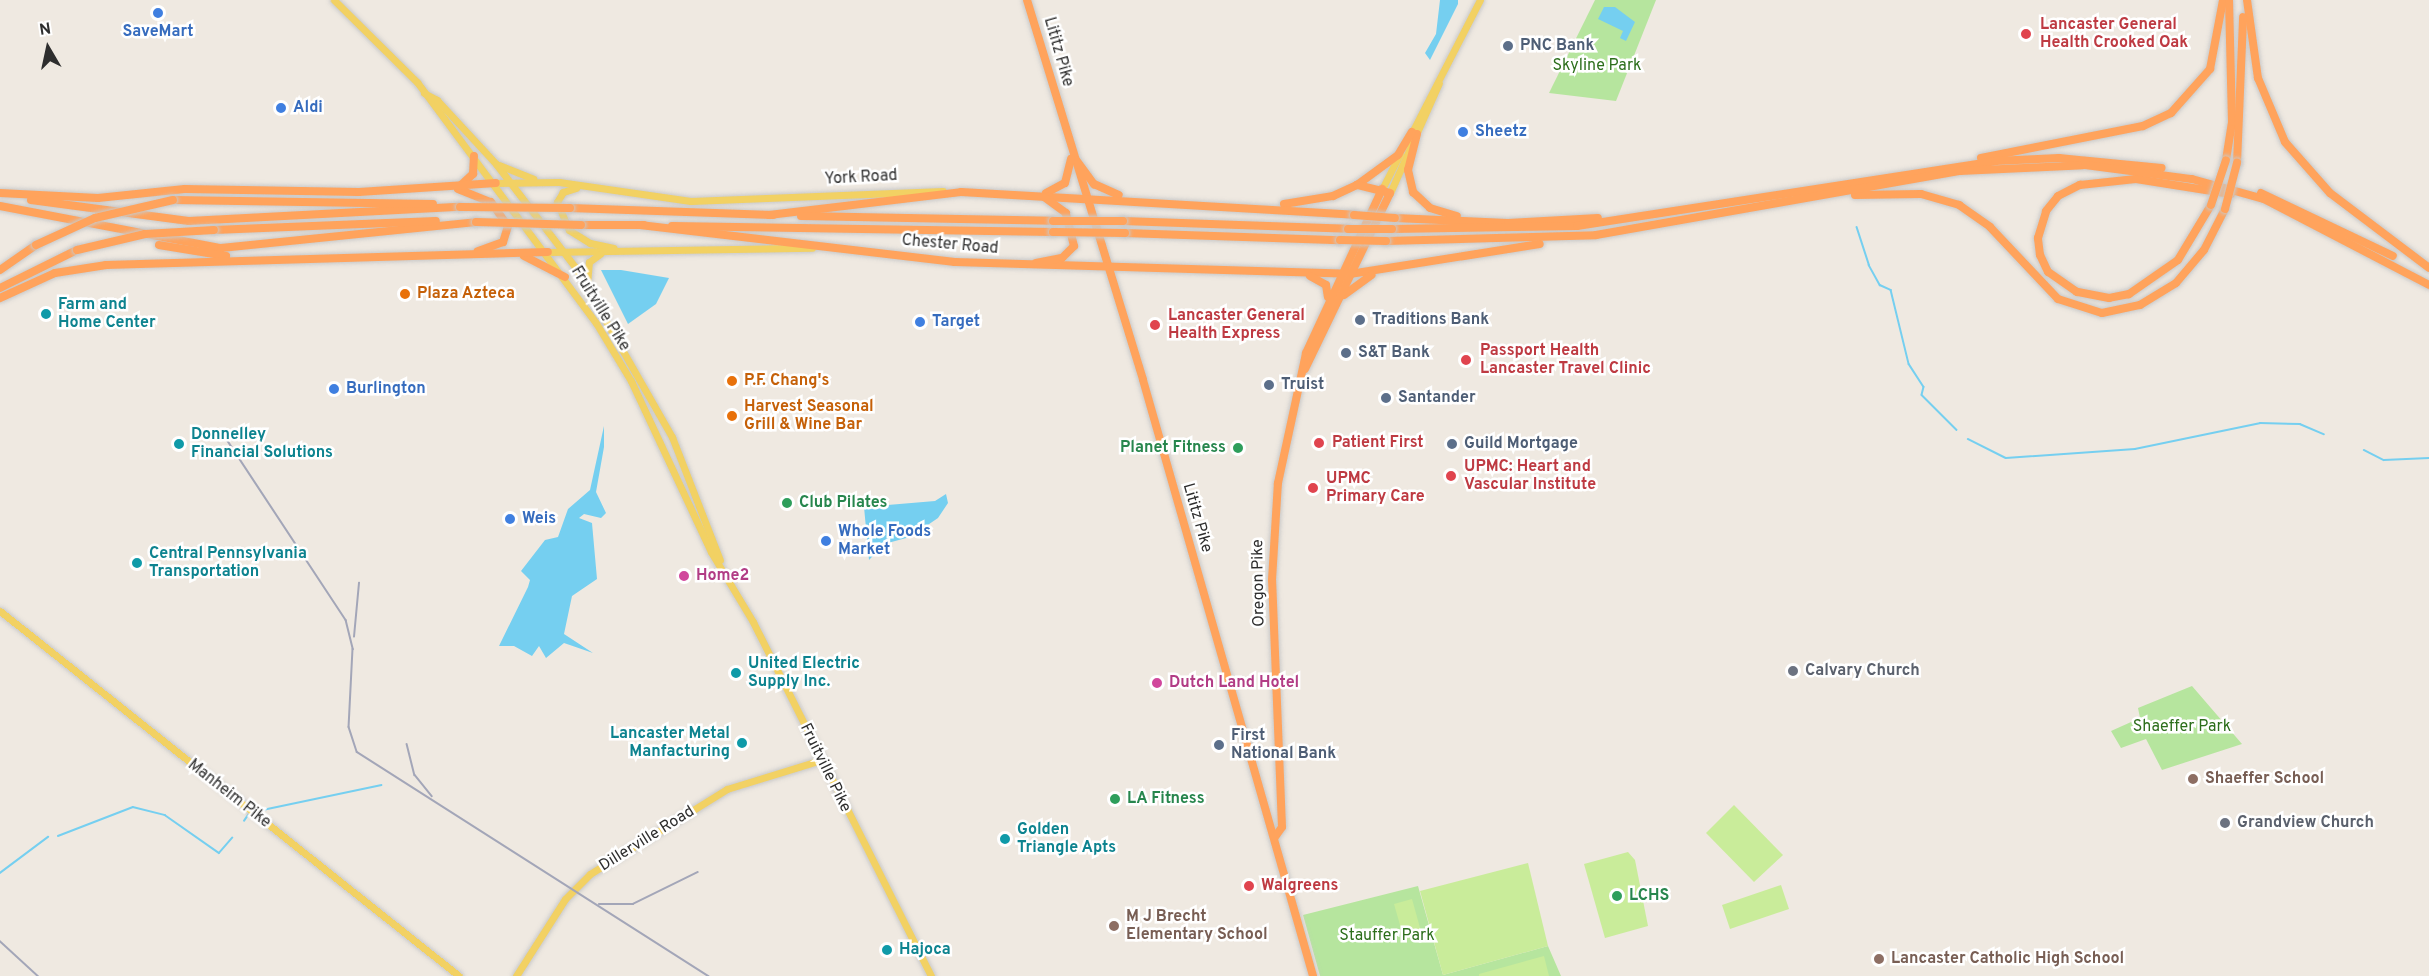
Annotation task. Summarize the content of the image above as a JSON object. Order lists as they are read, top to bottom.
{
  "streets": {
    "highway": [
      "Lititz Pike",
      "York Road",
      "Chester Road",
      "Oregon Pike"
    ],
    "main road": ["Fruitville Pike", "Manheim Pike", "Dillerville Road"]
  },
  "crossings": [
    ["Lititz Pike", "York Road"],
    ["Lititz Pike", "Chester Road"],
    ["Lititz Pike", "Oregon Pike"],
    ["York Road", "Fruitville Pike"],
    ["Chester Road", "Fruitville Pike"],
    ["Chester Road", "Oregon Pike"],
    ["Fruitville Pike", "Dillerville Road"]
  ],
  "parks": ["Skyline Park", "Shaeffer Park", "Stauffer Park"],
  "places": [
    "SaveMart",
    "Lancaster General Health Crooked Oak",
    "PNC Bank",
    "Aldi",
    "Sheetz",
    "Plaza Azteca",
    "Farm and Home Center",
    "Traditions Bank",
    "Target",
    "Lancaster General Health Express",
    "S&T Bank",
    "Passport Health Lancaster Travel Clinic",
    "P.F. Chang's",
    "Truist",
    "Burlington",
    "Santander",
    "Harvest Seasonal Grill & Wine Bar",
    "Patient First",
    "Donnelley Financial Solutions",
    "Guild Mortgage",
    "Planet Fitness",
    "UPMC: Heart and Vascular Institute",
    "UPMC Primary Care",
    "Club Pilates",
    "Weis",
    "Whole Foods Market",
    "Central Pennsylvania Transportation",
    "Home2",
    "Calvary Church",
    "United Electric Supply Inc.",
    "Dutch Land Hotel",
    "Lancaster Metal Manfacturing",
    "First National Bank",
    "Shaeffer School",
    "LA Fitness",
    "Grandview Church",
    "Golden Triangle Apts",
    "Walgreens",
    "LCHS",
    "M J Brecht Elementary School",
    "Hajoca",
    "Lancaster Catholic High School"
  ],
  "north": "top"
}
